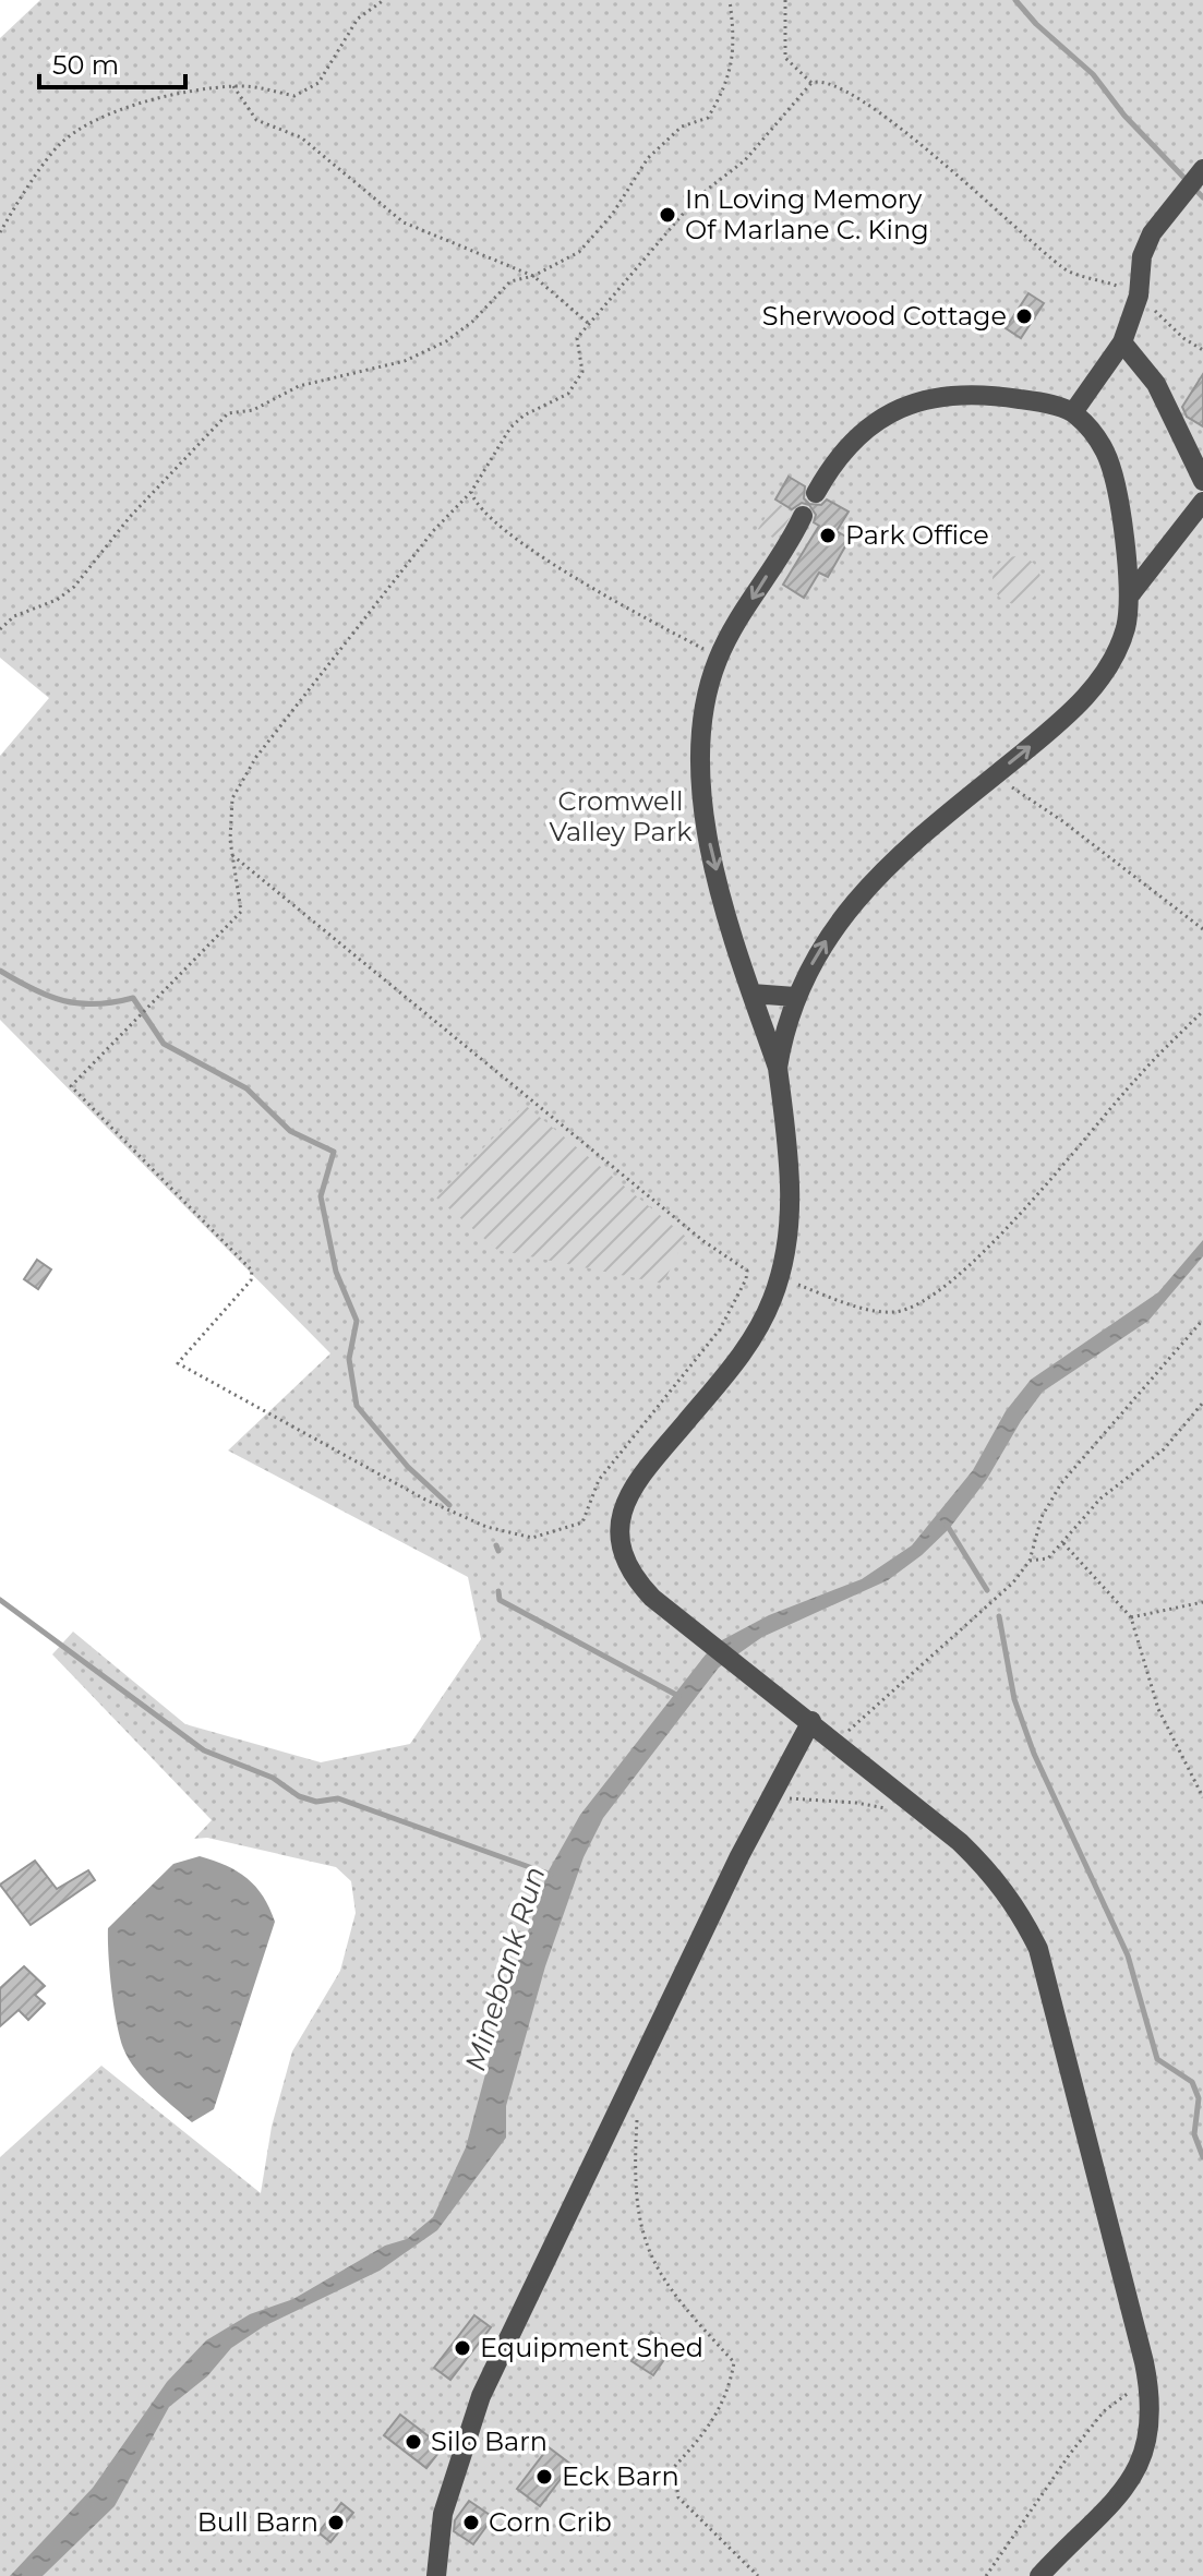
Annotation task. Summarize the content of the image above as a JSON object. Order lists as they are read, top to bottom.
{
  "water": ["Minebank Run"],
  "parks": ["Cromwell Valley Park"],
  "places": [
    "In Loving Memory Of Marlane C. King",
    "Sherwood Cottage",
    "Park Office",
    "Equipment Shed",
    "Silo Barn",
    "Eck Barn",
    "Bull Barn",
    "Corn Crib"
  ],
  "scale_bar": "50 m"
}
